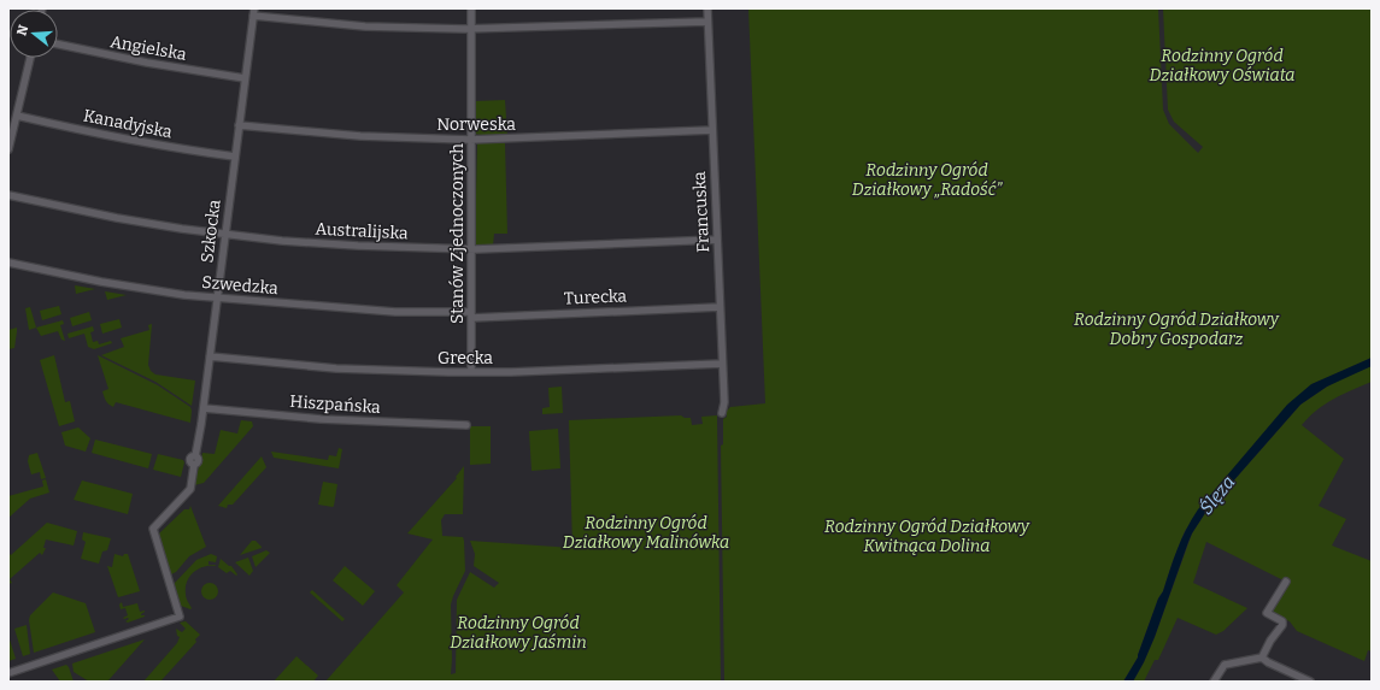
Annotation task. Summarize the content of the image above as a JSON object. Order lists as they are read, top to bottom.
{
  "streets": {
    "street": [
      "Angielska",
      "Kanadyjska",
      "Norweska",
      "Francuska",
      "Szkocka",
      "Australijska",
      "Stanów Zjednoczonych",
      "Szwedzka",
      "Turecka",
      "Grecka",
      "Hiszpańska"
    ]
  },
  "crossings": [
    ["Angielska", "Szkocka"],
    ["Kanadyjska", "Szkocka"],
    ["Norweska", "Francuska"],
    ["Norweska", "Szkocka"],
    ["Norweska", "Stanów Zjednoczonych"],
    ["Francuska", "Australijska"],
    ["Francuska", "Turecka"],
    ["Francuska", "Grecka"],
    ["Szkocka", "Australijska"],
    ["Szkocka", "Szwedzka"],
    ["Szkocka", "Grecka"],
    ["Szkocka", "Hiszpańska"],
    ["Australijska", "Stanów Zjednoczonych"],
    ["Stanów Zjednoczonych", "Szwedzka"],
    ["Stanów Zjednoczonych", "Turecka"],
    ["Stanów Zjednoczonych", "Grecka"],
    ["Szwedzka", "Turecka"]
  ],
  "water": ["Ślęza"],
  "parks": [
    "Rodzinny Ogród Działkowy Oświata",
    "Rodzinny Ogród Działkowy „Radość”",
    "Rodzinny Ogród Działkowy Dobry Gospodarz",
    "Rodzinny Ogród Działkowy Malinówka",
    "Rodzinny Ogród Działkowy Kwitnąca Dolina",
    "Rodzinny Ogród Działkowy Jaśmin"
  ],
  "north": "left"
}
